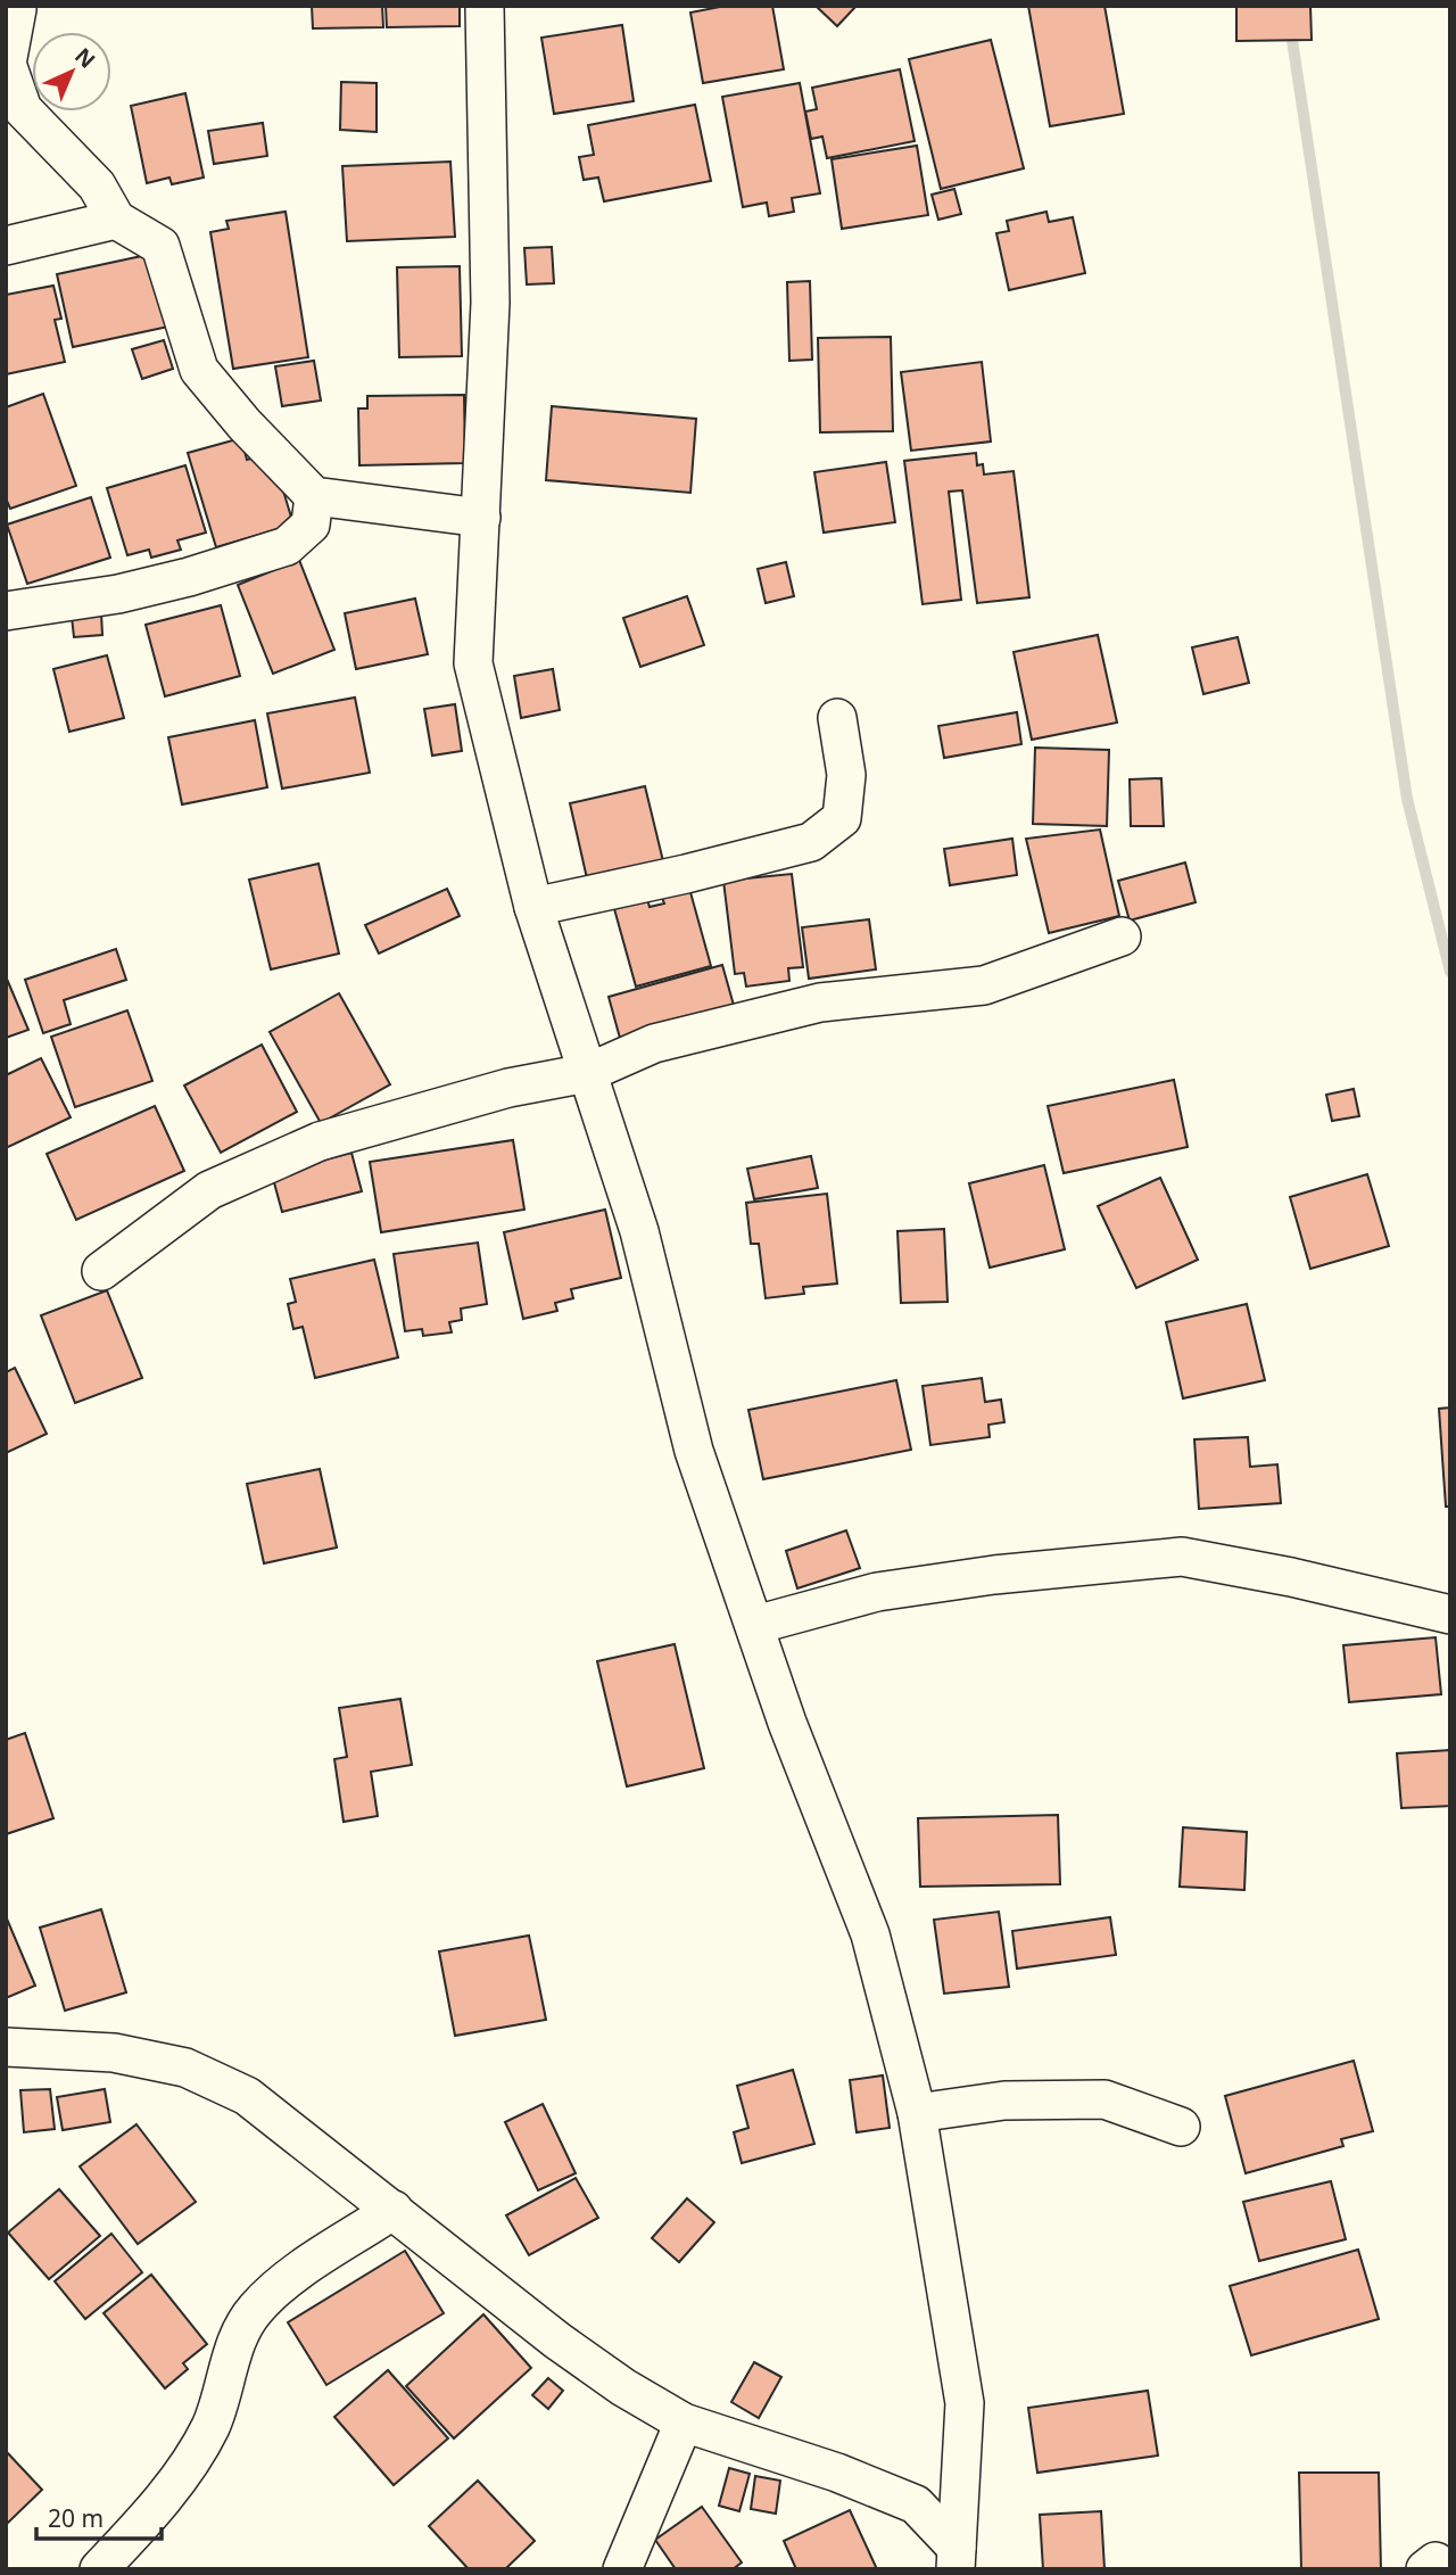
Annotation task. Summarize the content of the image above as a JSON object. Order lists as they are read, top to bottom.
{
  "scale_bar": "20 m",
  "north": "top right"
}
